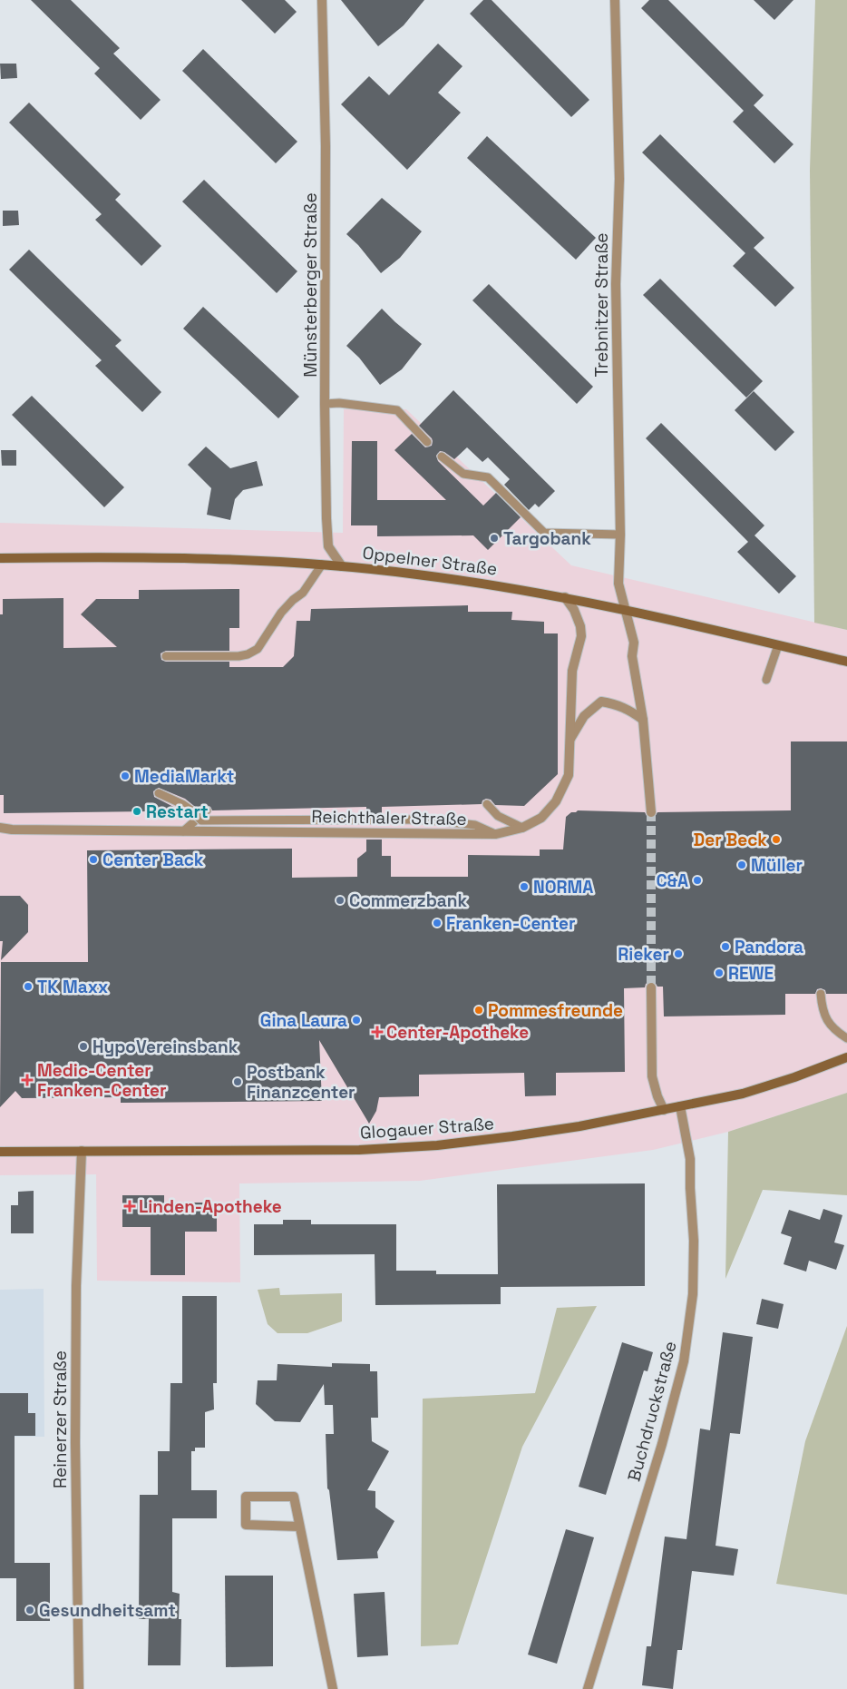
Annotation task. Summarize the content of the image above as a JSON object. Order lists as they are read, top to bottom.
{
  "streets": {
    "street": [
      "Münsterberger Straße",
      "Trebnitzer Straße",
      "Oppelner Straße",
      "Reichthaler Straße",
      "Glogauer Straße",
      "Buchdruckstraße",
      "Reinerzer Straße"
    ]
  },
  "crossings": [
    ["Münsterberger Straße", "Oppelner Straße"],
    ["Trebnitzer Straße", "Oppelner Straße"],
    ["Oppelner Straße", "Reichthaler Straße"],
    ["Glogauer Straße", "Buchdruckstraße"],
    ["Glogauer Straße", "Reinerzer Straße"]
  ],
  "places": {
    "other": [
      "Targobank",
      "MediaMarkt",
      "Restart",
      "Der Beck",
      "Center Back",
      "Müller",
      "C&A",
      "NORMA",
      "Commerzbank",
      "Franken-Center",
      "Pandora",
      "Rieker",
      "REWE",
      "TK Maxx",
      "Pommesfreunde",
      "Gina Laura",
      "HypoVereinsbank",
      "Postbank Finanzcenter",
      "Gesundheitsamt"
    ],
    "health": ["Center-Apotheke", "Medic-Center Franken-Center", "Linden-Apotheke"]
  }
}
